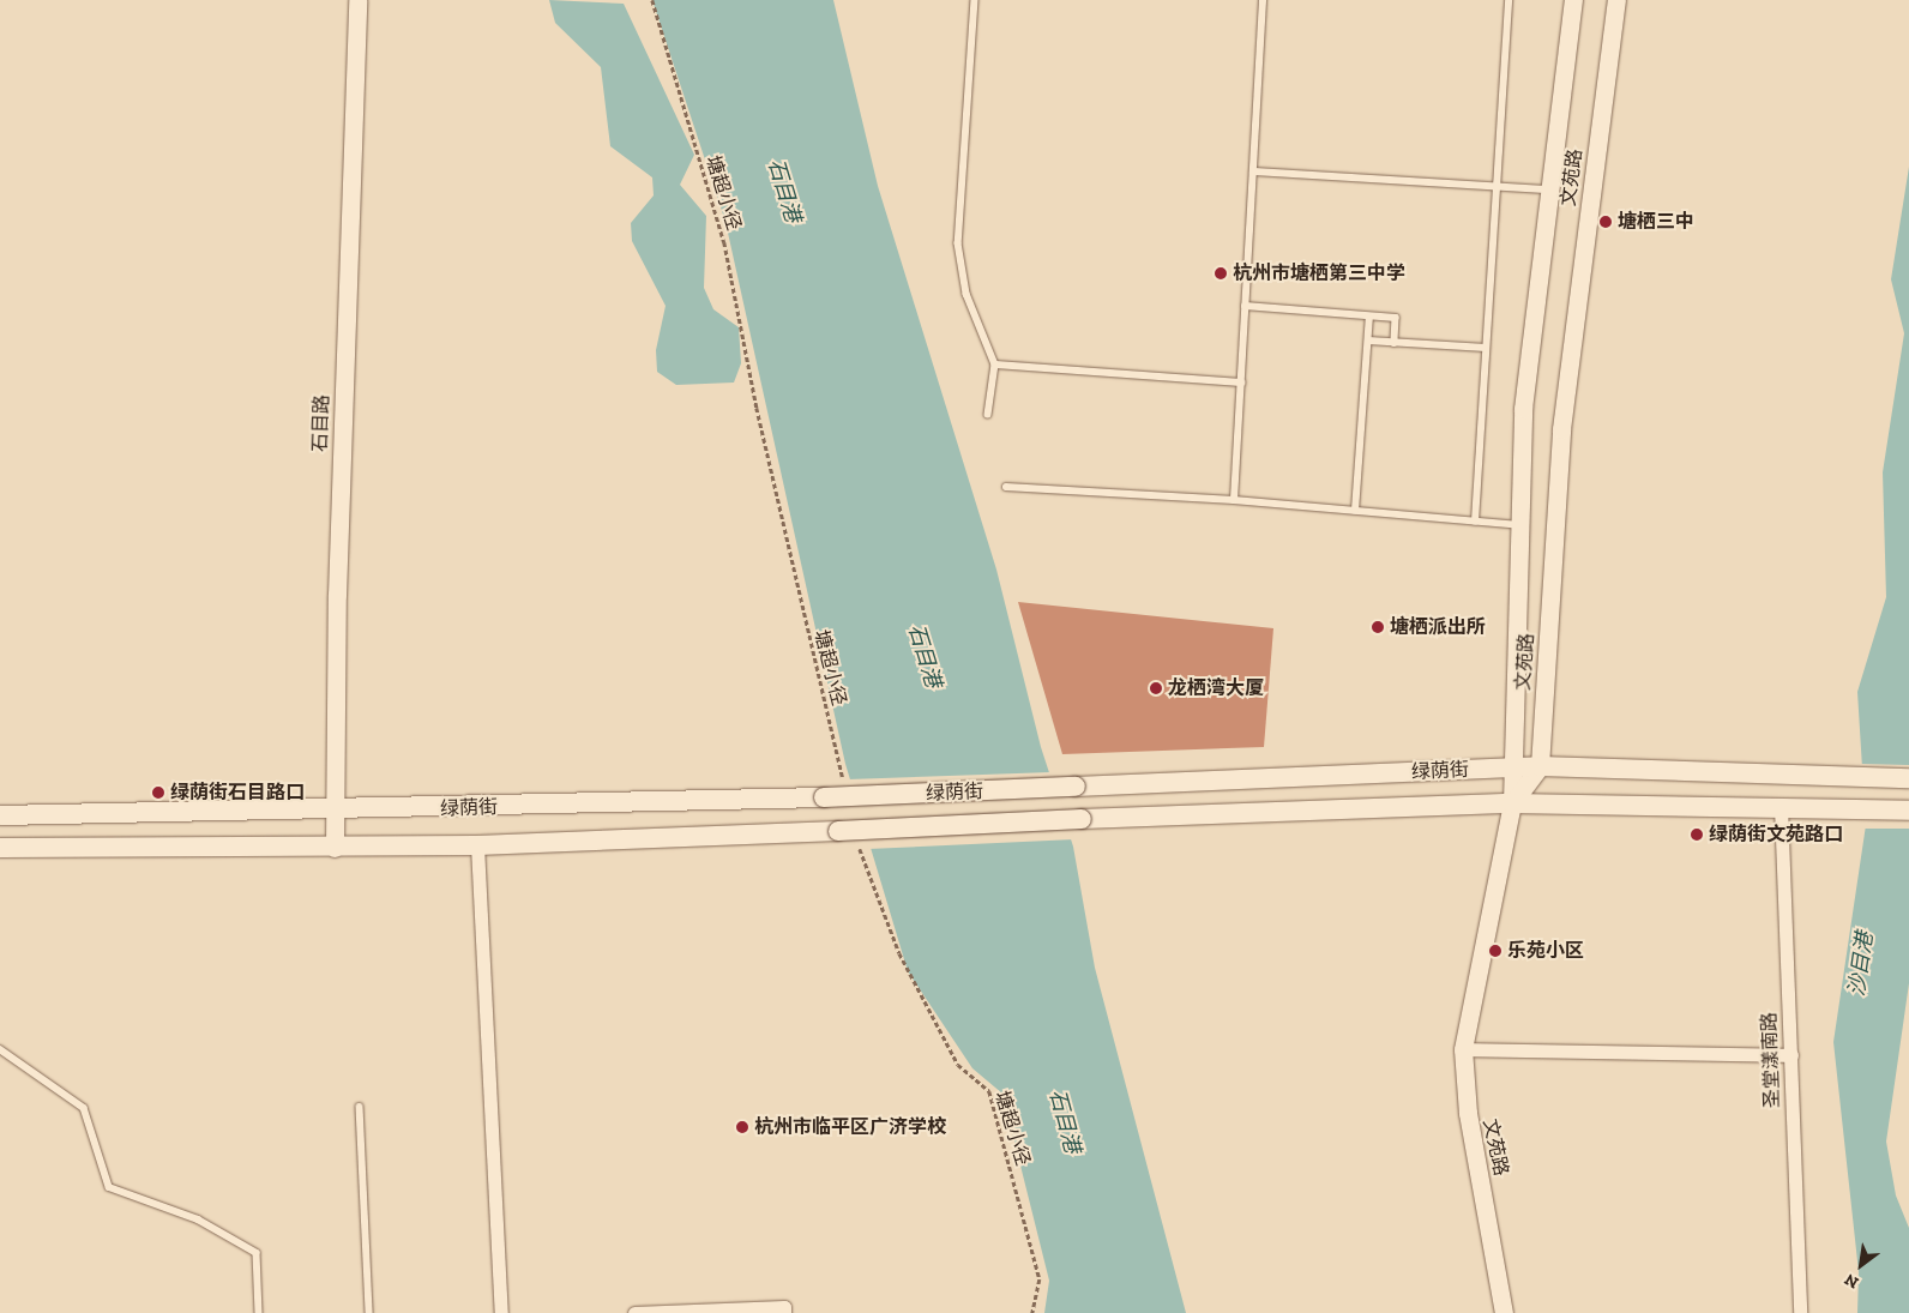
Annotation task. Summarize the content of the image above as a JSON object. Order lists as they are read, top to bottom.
{
  "streets": {
    "main road": ["绿荫街"],
    "street": ["文苑路", "石目路", "圣堂漾南路"],
    "path": ["塘超小径"]
  },
  "crossings": [
    ["文苑路", "绿荫街"],
    ["石目路", "绿荫街"],
    ["绿荫街", "圣堂漾南路"]
  ],
  "water": ["石目港", "沙目港"],
  "places": [
    "塘栖三中",
    "杭州市塘栖第三中学",
    "塘栖派出所",
    "龙栖湾大厦",
    "绿荫街石目路口",
    "绿荫街文苑路口",
    "乐苑小区",
    "杭州市临平区广济学校"
  ],
  "north": "bottom left"
}
